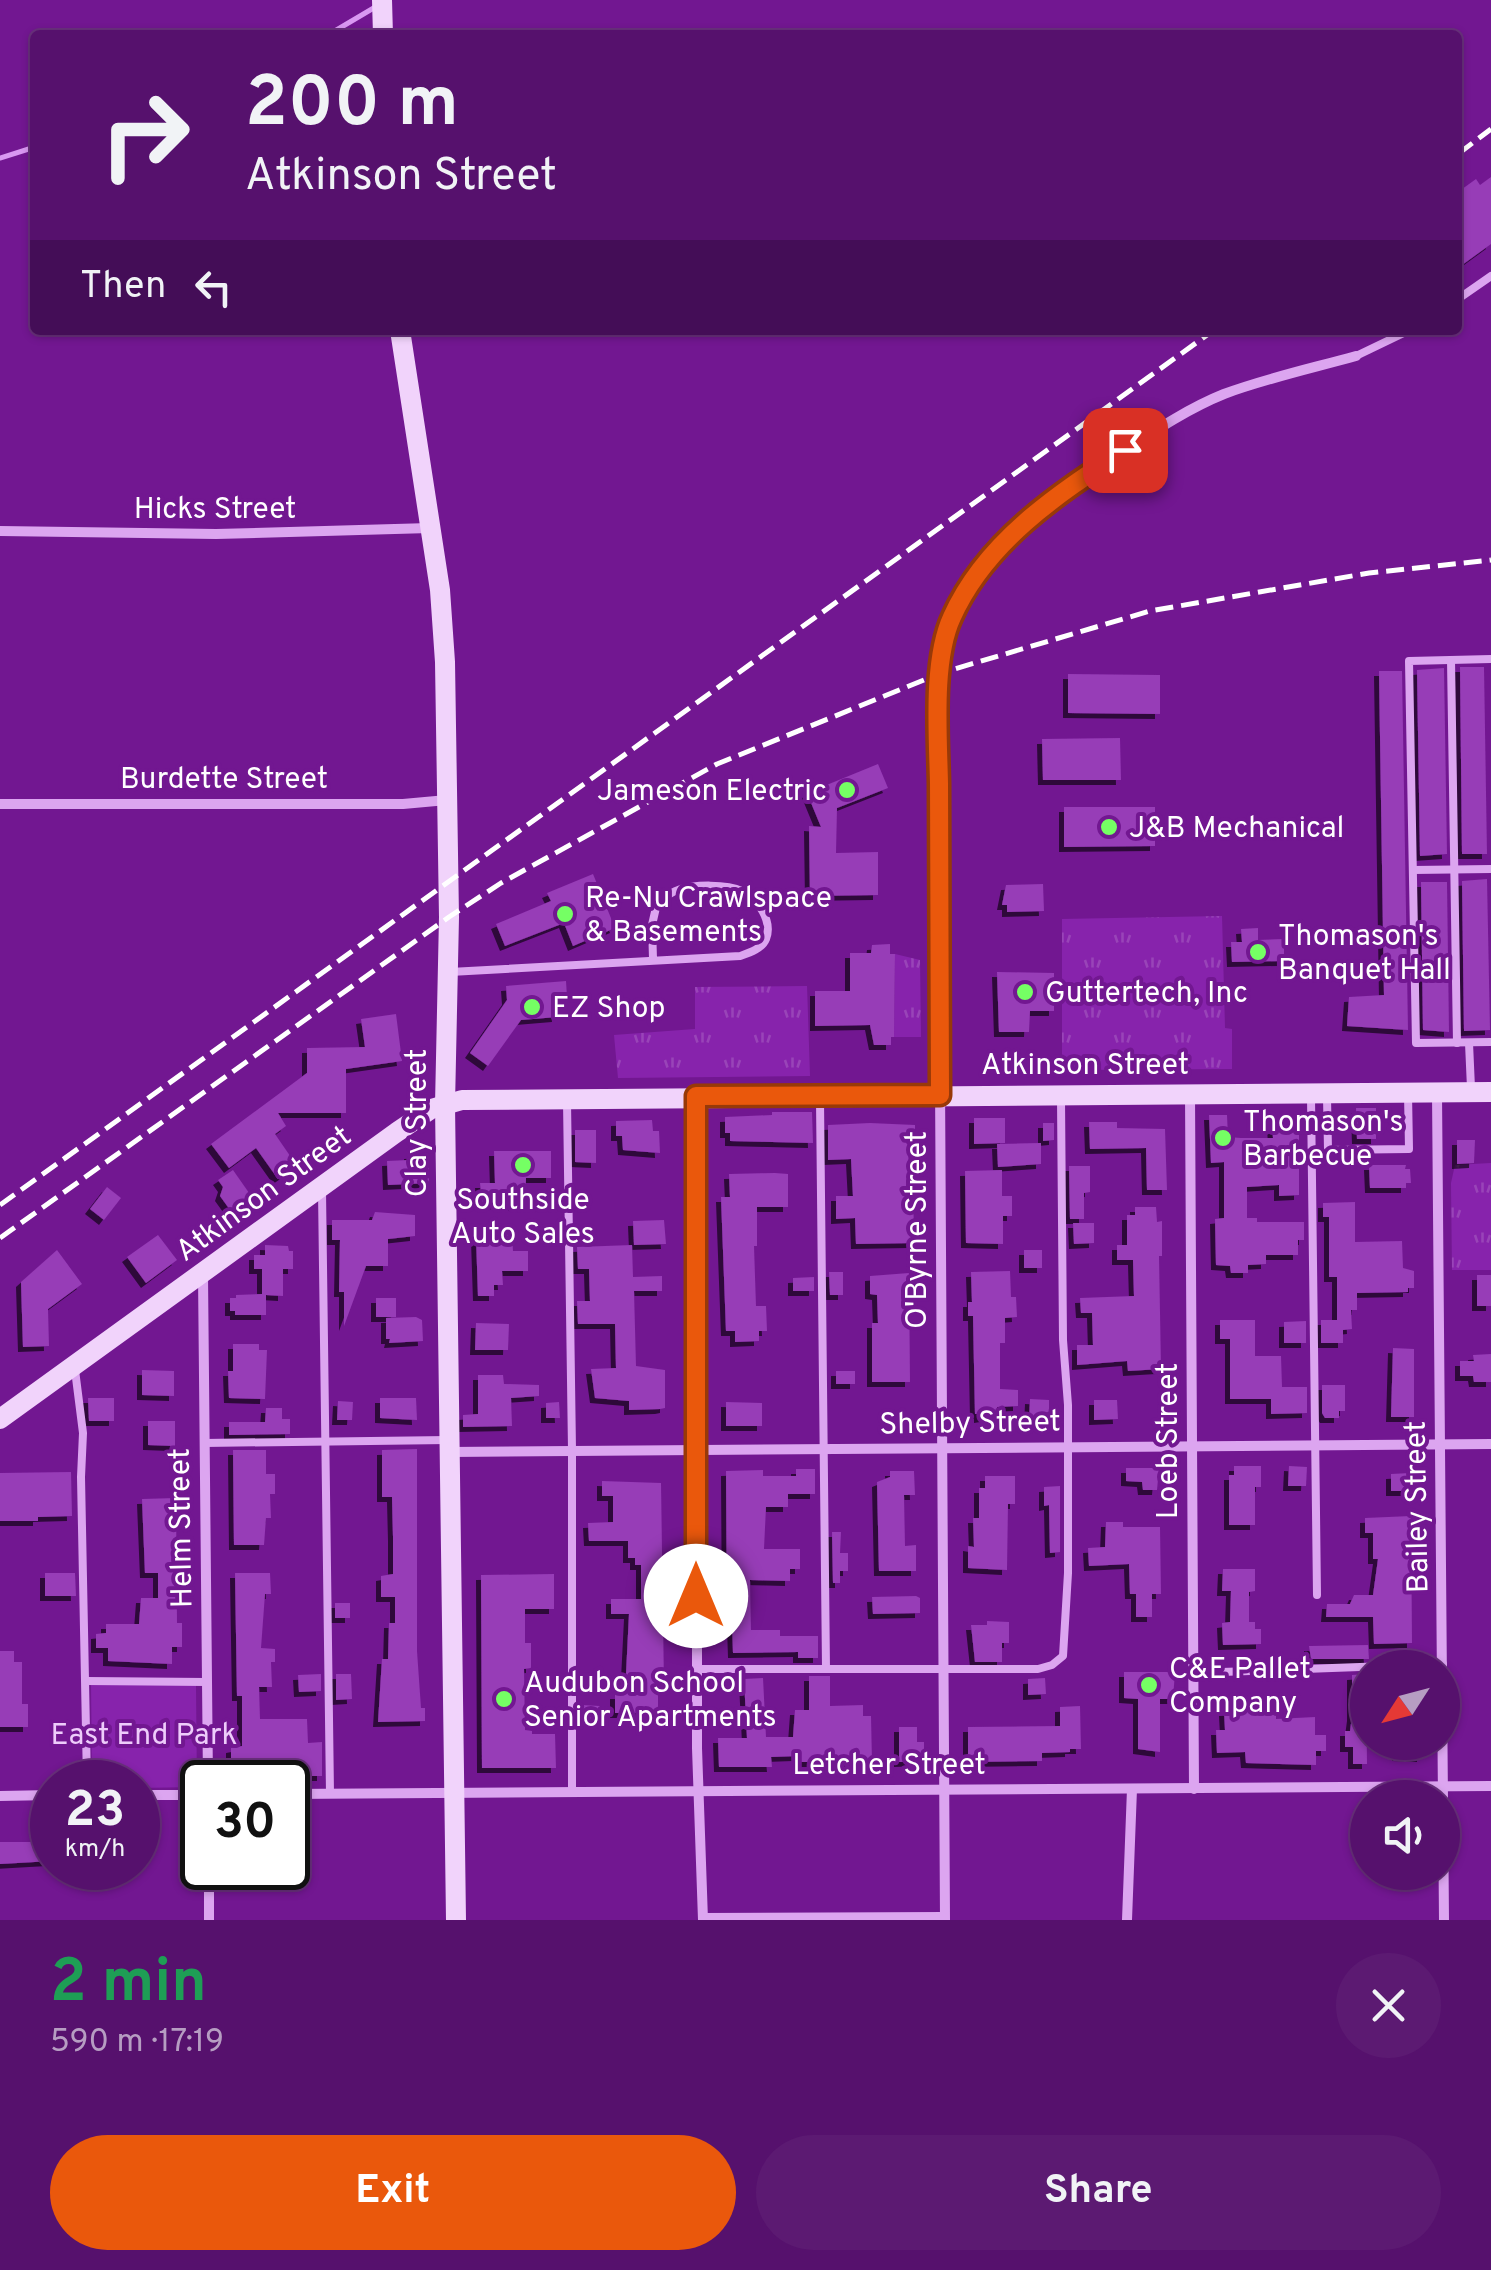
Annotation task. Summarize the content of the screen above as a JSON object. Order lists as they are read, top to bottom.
{
  "streets": {
    "street": [
      "Hicks Street",
      "Burdette Street",
      "Atkinson Street",
      "Clay Street",
      "O'Byrne Street",
      "Shelby Street",
      "Loeb Street",
      "Bailey Street",
      "Helm Street",
      "Letcher Street"
    ]
  },
  "crossings": [
    ["Hicks Street", "Clay Street"],
    ["Burdette Street", "Clay Street"],
    ["Atkinson Street", "Clay Street"],
    ["Atkinson Street", "O'Byrne Street"],
    ["Atkinson Street", "Loeb Street"],
    ["Atkinson Street", "Bailey Street"],
    ["Atkinson Street", "Helm Street"],
    ["Clay Street", "Shelby Street"],
    ["Clay Street", "Letcher Street"],
    ["O'Byrne Street", "Shelby Street"],
    ["O'Byrne Street", "Letcher Street"],
    ["Shelby Street", "Loeb Street"],
    ["Shelby Street", "Bailey Street"],
    ["Loeb Street", "Letcher Street"]
  ],
  "parks": ["East End Park"],
  "places": [
    "Jameson Electric",
    "J&B Mechanical",
    "Re-Nu Crawlspace & Basements",
    "Thomason's Banquet Hall",
    "Guttertech, Inc",
    "EZ Shop",
    "Thomason's Barbecue",
    "Southside Auto Sales",
    "C&E Pallet Company",
    "Audubon School Senior Apartments"
  ],
  "north": "bottom left",
  "page": {
    "turn": ["200 m", "Atkinson Street"],
    "then": "Then",
    "speed": "23 km/h",
    "limit": "30",
    "heading": ["2 min", "590 m · 17:19"],
    "buttons": ["Exit", "Share"]
  }
}
